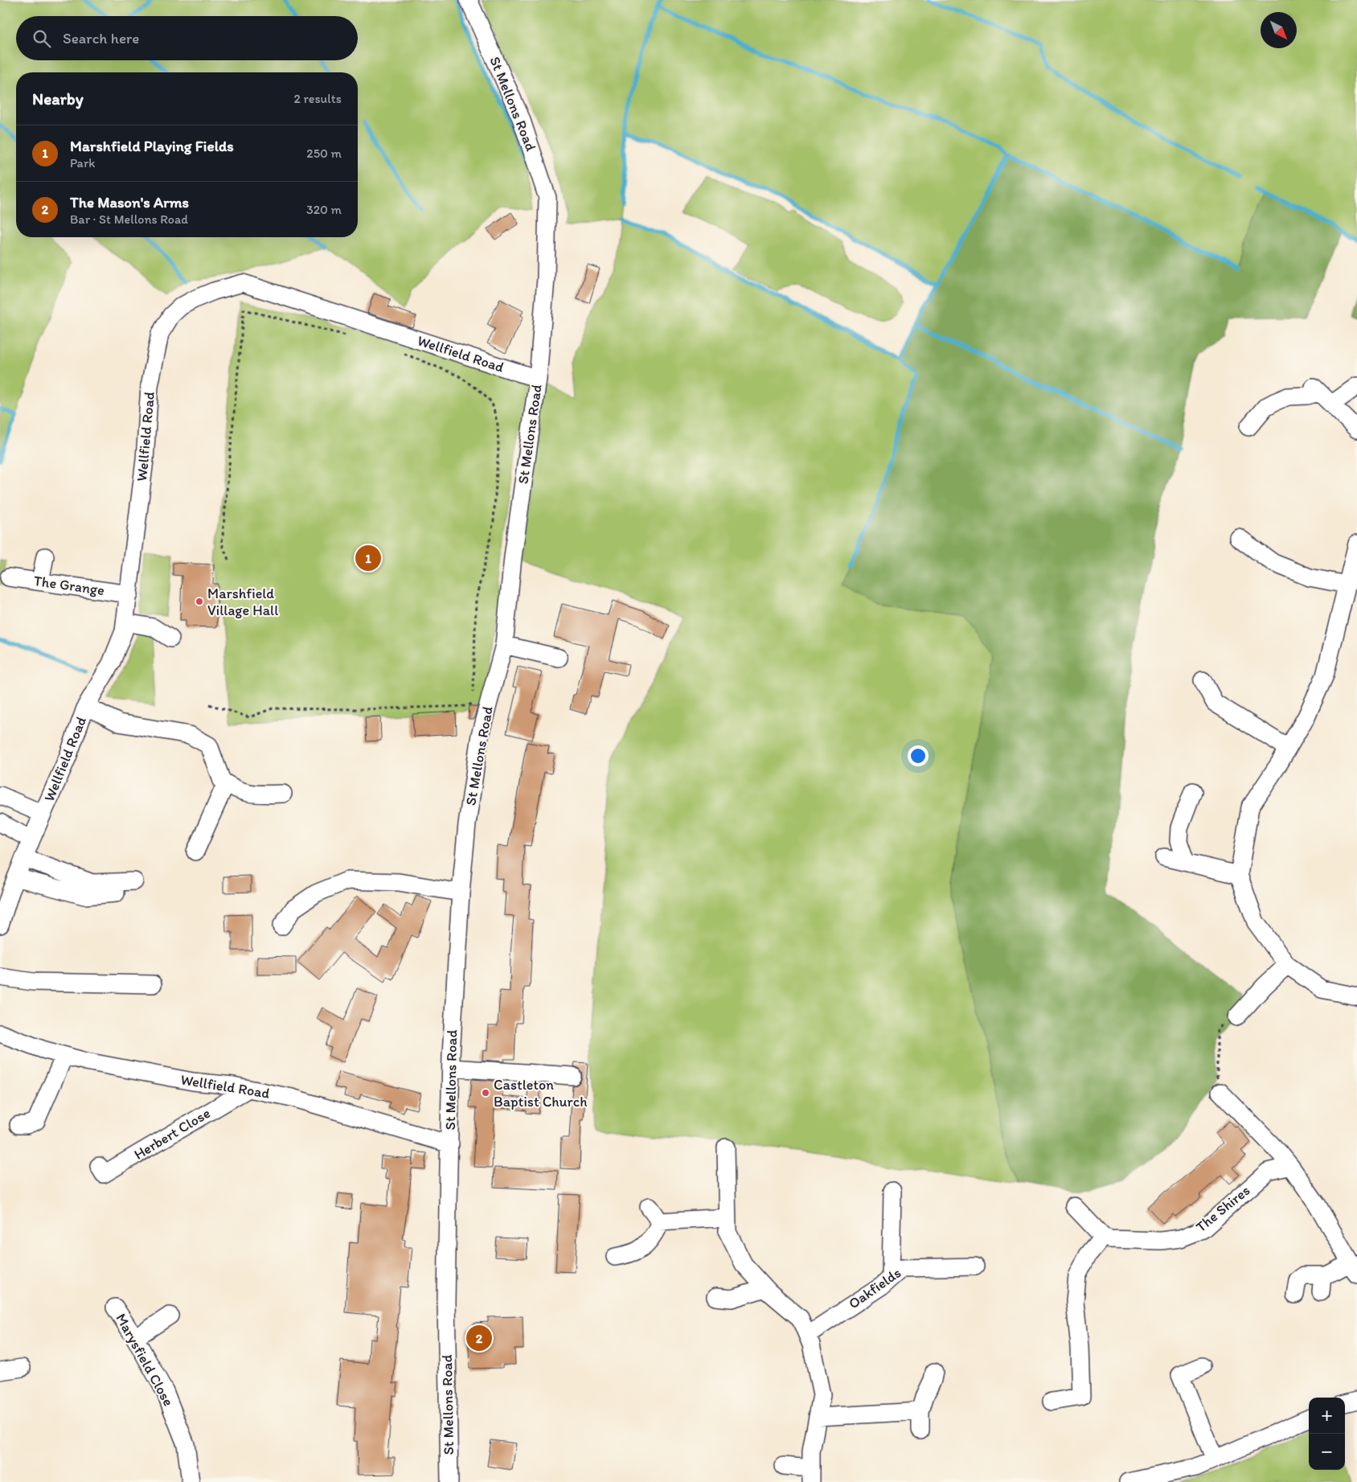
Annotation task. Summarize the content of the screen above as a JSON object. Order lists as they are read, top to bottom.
{
  "streets": {
    "street": [
      "St Mellons Road",
      "Wellfield Road",
      "The Grange",
      "Herbert Close",
      "The Shires",
      "Oakfields",
      "Marysfield Close"
    ]
  },
  "crossings": [
    ["St Mellons Road", "Wellfield Road"],
    ["Wellfield Road", "The Grange"],
    ["Wellfield Road", "Herbert Close"]
  ],
  "places": ["Marshfield Village Hall", "Castleton Baptist Church"],
  "north": "bottom right",
  "page": {
    "search": "Search here",
    "heading": ["Nearby", "2 results"],
    "list": [
      {
        "mark": "1",
        "name": "Marshfield Playing Fields",
        "note": "Park",
        "value": "250 m"
      },
      {
        "mark": "2",
        "name": "The Mason's Arms",
        "note": "Bar · St Mellons Road",
        "value": "320 m"
      }
    ],
    "pins": ["1", "2"],
    "map_buttons": ["+", "−"]
  }
}
